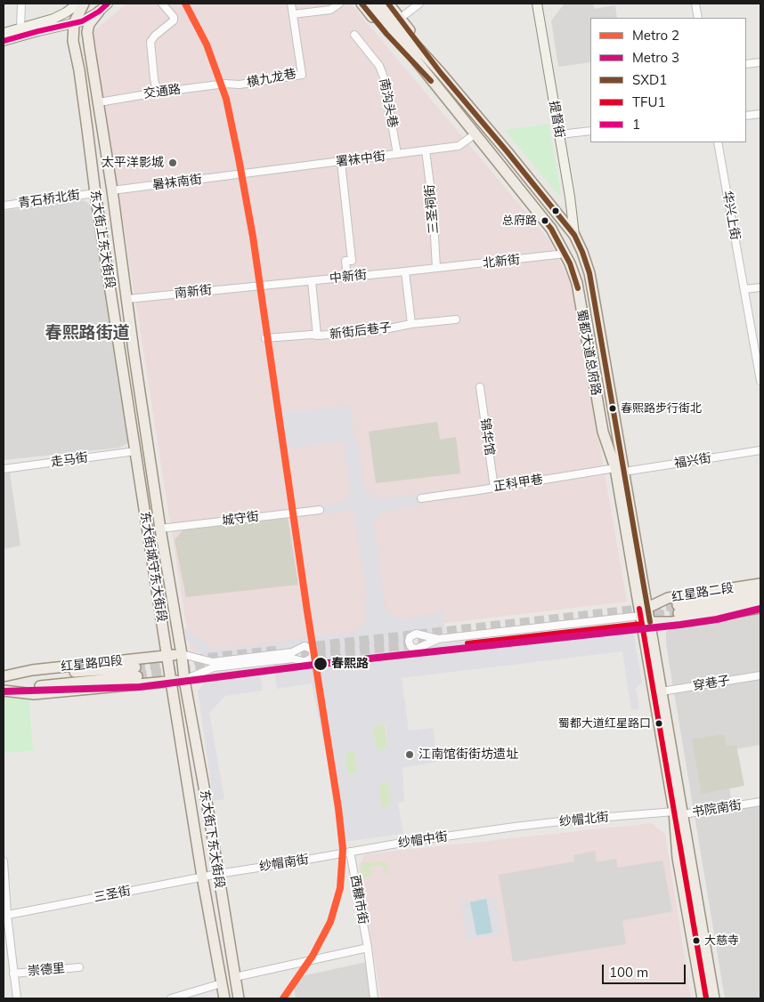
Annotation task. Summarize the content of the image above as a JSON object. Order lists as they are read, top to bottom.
{
  "streets": {
    "main road": [
      "提督街",
      "东大街上东大街段",
      "蜀都大道总府路",
      "东大街城守东大街段",
      "红星路二段",
      "红星路四段",
      "东大街下东大街段"
    ],
    "street": [
      "横九龙巷",
      "交通路",
      "南沟头巷",
      "署袜中街",
      "暑袜南街",
      "青石桥北街",
      "三圣祠街",
      "华兴上街",
      "北新街",
      "中新街",
      "南新街",
      "新街后巷子",
      "锦华馆",
      "走马街",
      "福兴街",
      "正科甲巷",
      "城守街",
      "穿巷子",
      "书院南街",
      "纱帽北街",
      "纱帽中街",
      "纱帽南街",
      "三圣街",
      "西糠市街",
      "崇德里"
    ]
  },
  "crossings": [
    ["横九龙巷", "交通路"],
    ["交通路", "东大街上东大街段"],
    ["南沟头巷", "署袜中街"],
    ["提督街", "蜀都大道总府路"],
    ["署袜中街", "暑袜南街"],
    ["署袜中街", "三圣祠街"],
    ["署袜中街", "蜀都大道总府路"],
    ["暑袜南街", "东大街上东大街段"],
    ["青石桥北街", "东大街上东大街段"],
    ["三圣祠街", "北新街"],
    ["三圣祠街", "中新街"],
    ["东大街上东大街段", "南新街"],
    ["东大街上东大街段", "走马街"],
    ["东大街上东大街段", "东大街城守东大街段"],
    ["北新街", "中新街"],
    ["北新街", "蜀都大道总府路"],
    ["中新街", "南新街"],
    ["蜀都大道总府路", "福兴街"],
    ["蜀都大道总府路", "正科甲巷"],
    ["蜀都大道总府路", "红星路二段"],
    ["锦华馆", "正科甲巷"],
    ["走马街", "东大街城守东大街段"],
    ["福兴街", "正科甲巷"],
    ["城守街", "东大街城守东大街段"],
    ["东大街城守东大街段", "红星路四段"],
    ["东大街城守东大街段", "东大街下东大街段"],
    ["红星路四段", "东大街下东大街段"],
    ["书院南街", "纱帽北街"],
    ["纱帽北街", "纱帽中街"],
    ["东大街下东大街段", "纱帽南街"],
    ["东大街下东大街段", "三圣街"],
    ["纱帽中街", "纱帽南街"],
    ["纱帽中街", "西糠市街"],
    ["纱帽南街", "三圣街"],
    ["纱帽南街", "西糠市街"]
  ],
  "districts": ["春熙路街道"],
  "places": [
    "太平洋影城",
    "总府路",
    "春熙路步行街北",
    "春熙路",
    "蜀都大道红星路口",
    "江南馆街街坊遗址",
    "大慈寺"
  ],
  "lines": [
    "metro line 2",
    "transit line SXD1",
    "transit line 1",
    "metro line 3",
    "transit line TFU1"
  ],
  "legend": [
    "Metro 2",
    "Metro 3",
    "SXD1",
    "TFU1",
    "1"
  ],
  "scale_bar": "100 m"
}
